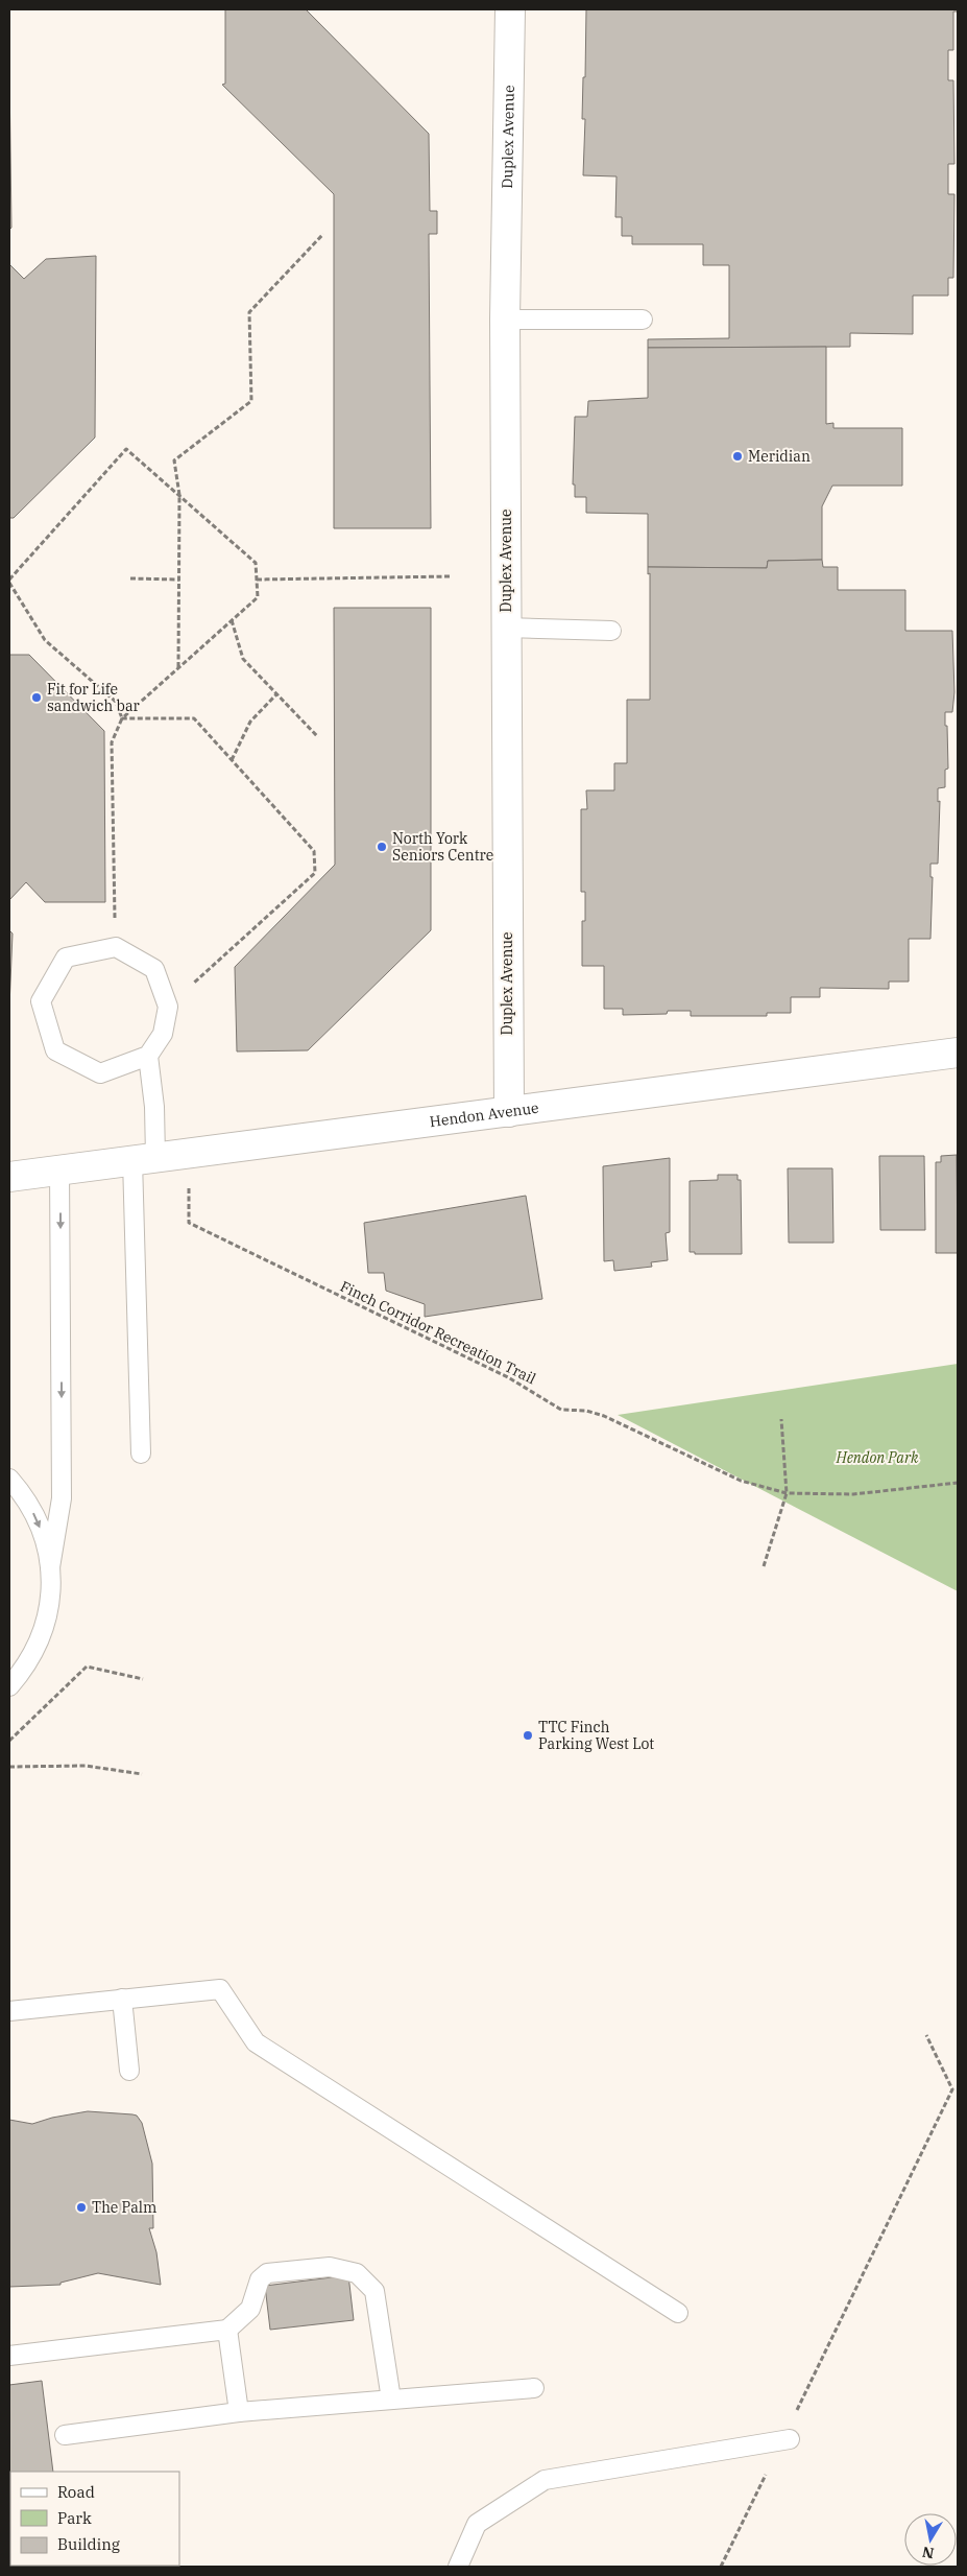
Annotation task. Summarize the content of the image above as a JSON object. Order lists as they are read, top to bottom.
{
  "streets": {
    "street": ["Duplex Avenue", "Hendon Avenue"],
    "path": ["Finch Corridor Recreation Trail"]
  },
  "crossings": [
    ["Duplex Avenue", "Hendon Avenue"],
    ["Hendon Avenue", "Finch Corridor Recreation Trail"]
  ],
  "parks": ["Hendon Park"],
  "places": [
    "Meridian",
    "Fit for Life sandwich bar",
    "North York Seniors Centre",
    "TTC Finch Parking West Lot",
    "The Palm"
  ],
  "legend": ["Road", "Park", "Building"],
  "north": "bottom"
}
